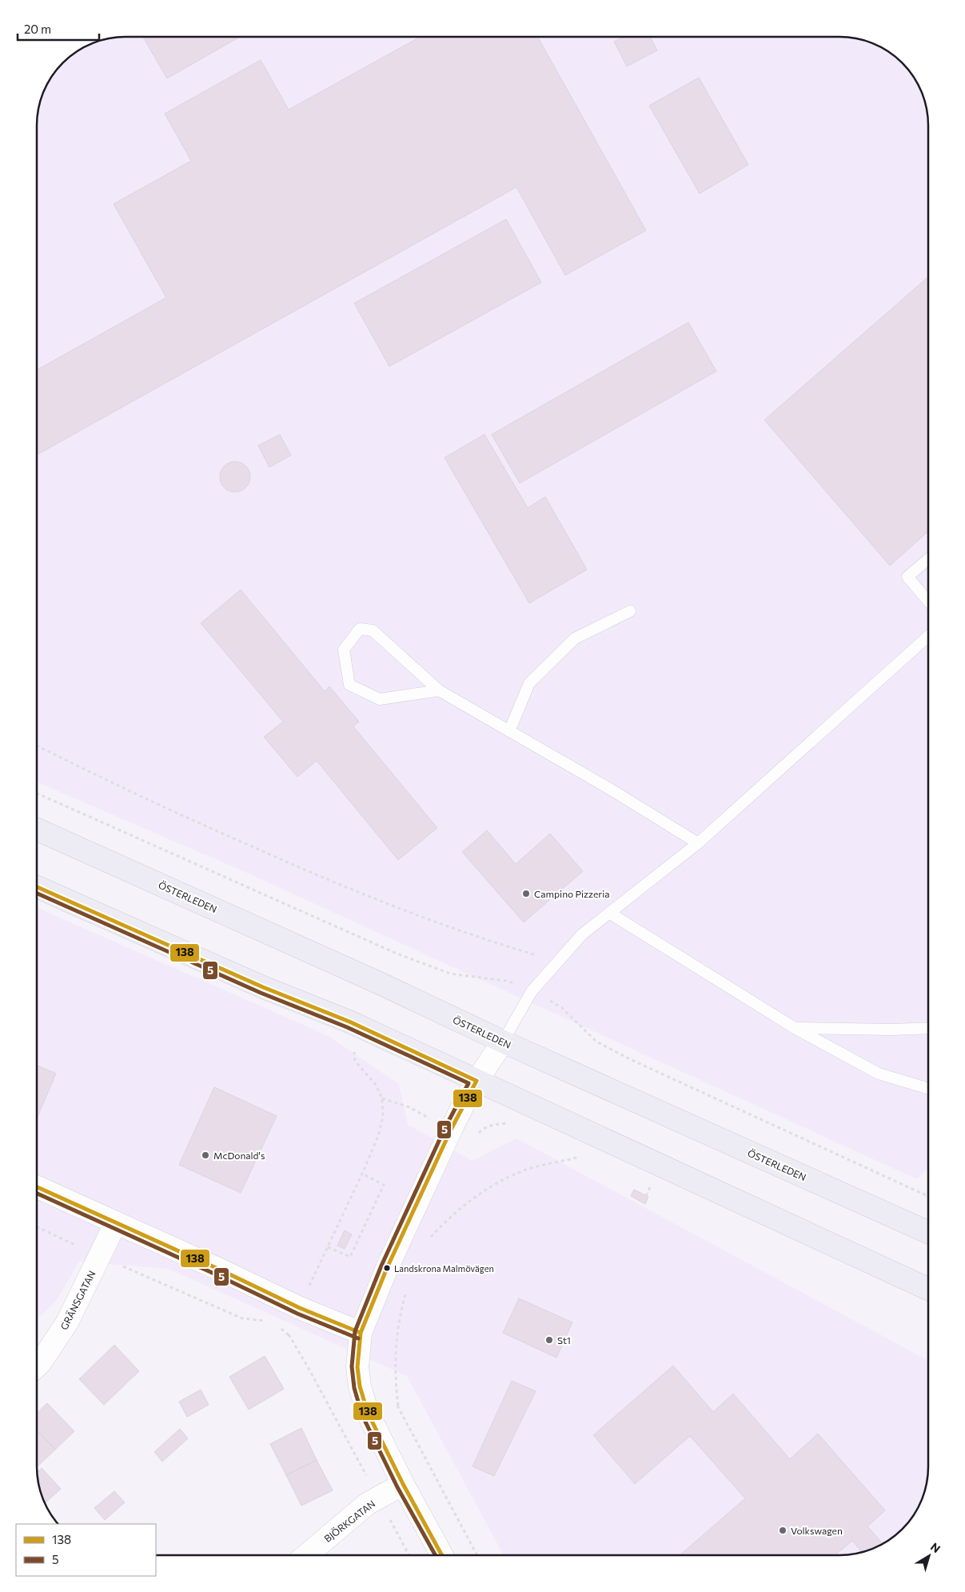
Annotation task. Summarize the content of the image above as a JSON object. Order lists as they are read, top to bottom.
{
  "streets": {
    "main road": ["ÖSTERLEDEN"],
    "street": ["GRÄNSGATAN", "BJÖRKGATAN"]
  },
  "places": [
    "Campino Pizzeria",
    "McDonald's",
    "Landskrona Malmövägen",
    "St1",
    "Volkswagen"
  ],
  "lines": ["transit line 138", "transit line 5"],
  "legend": ["138", "5"],
  "scale_bar": "20 m",
  "north": "top right"
}
